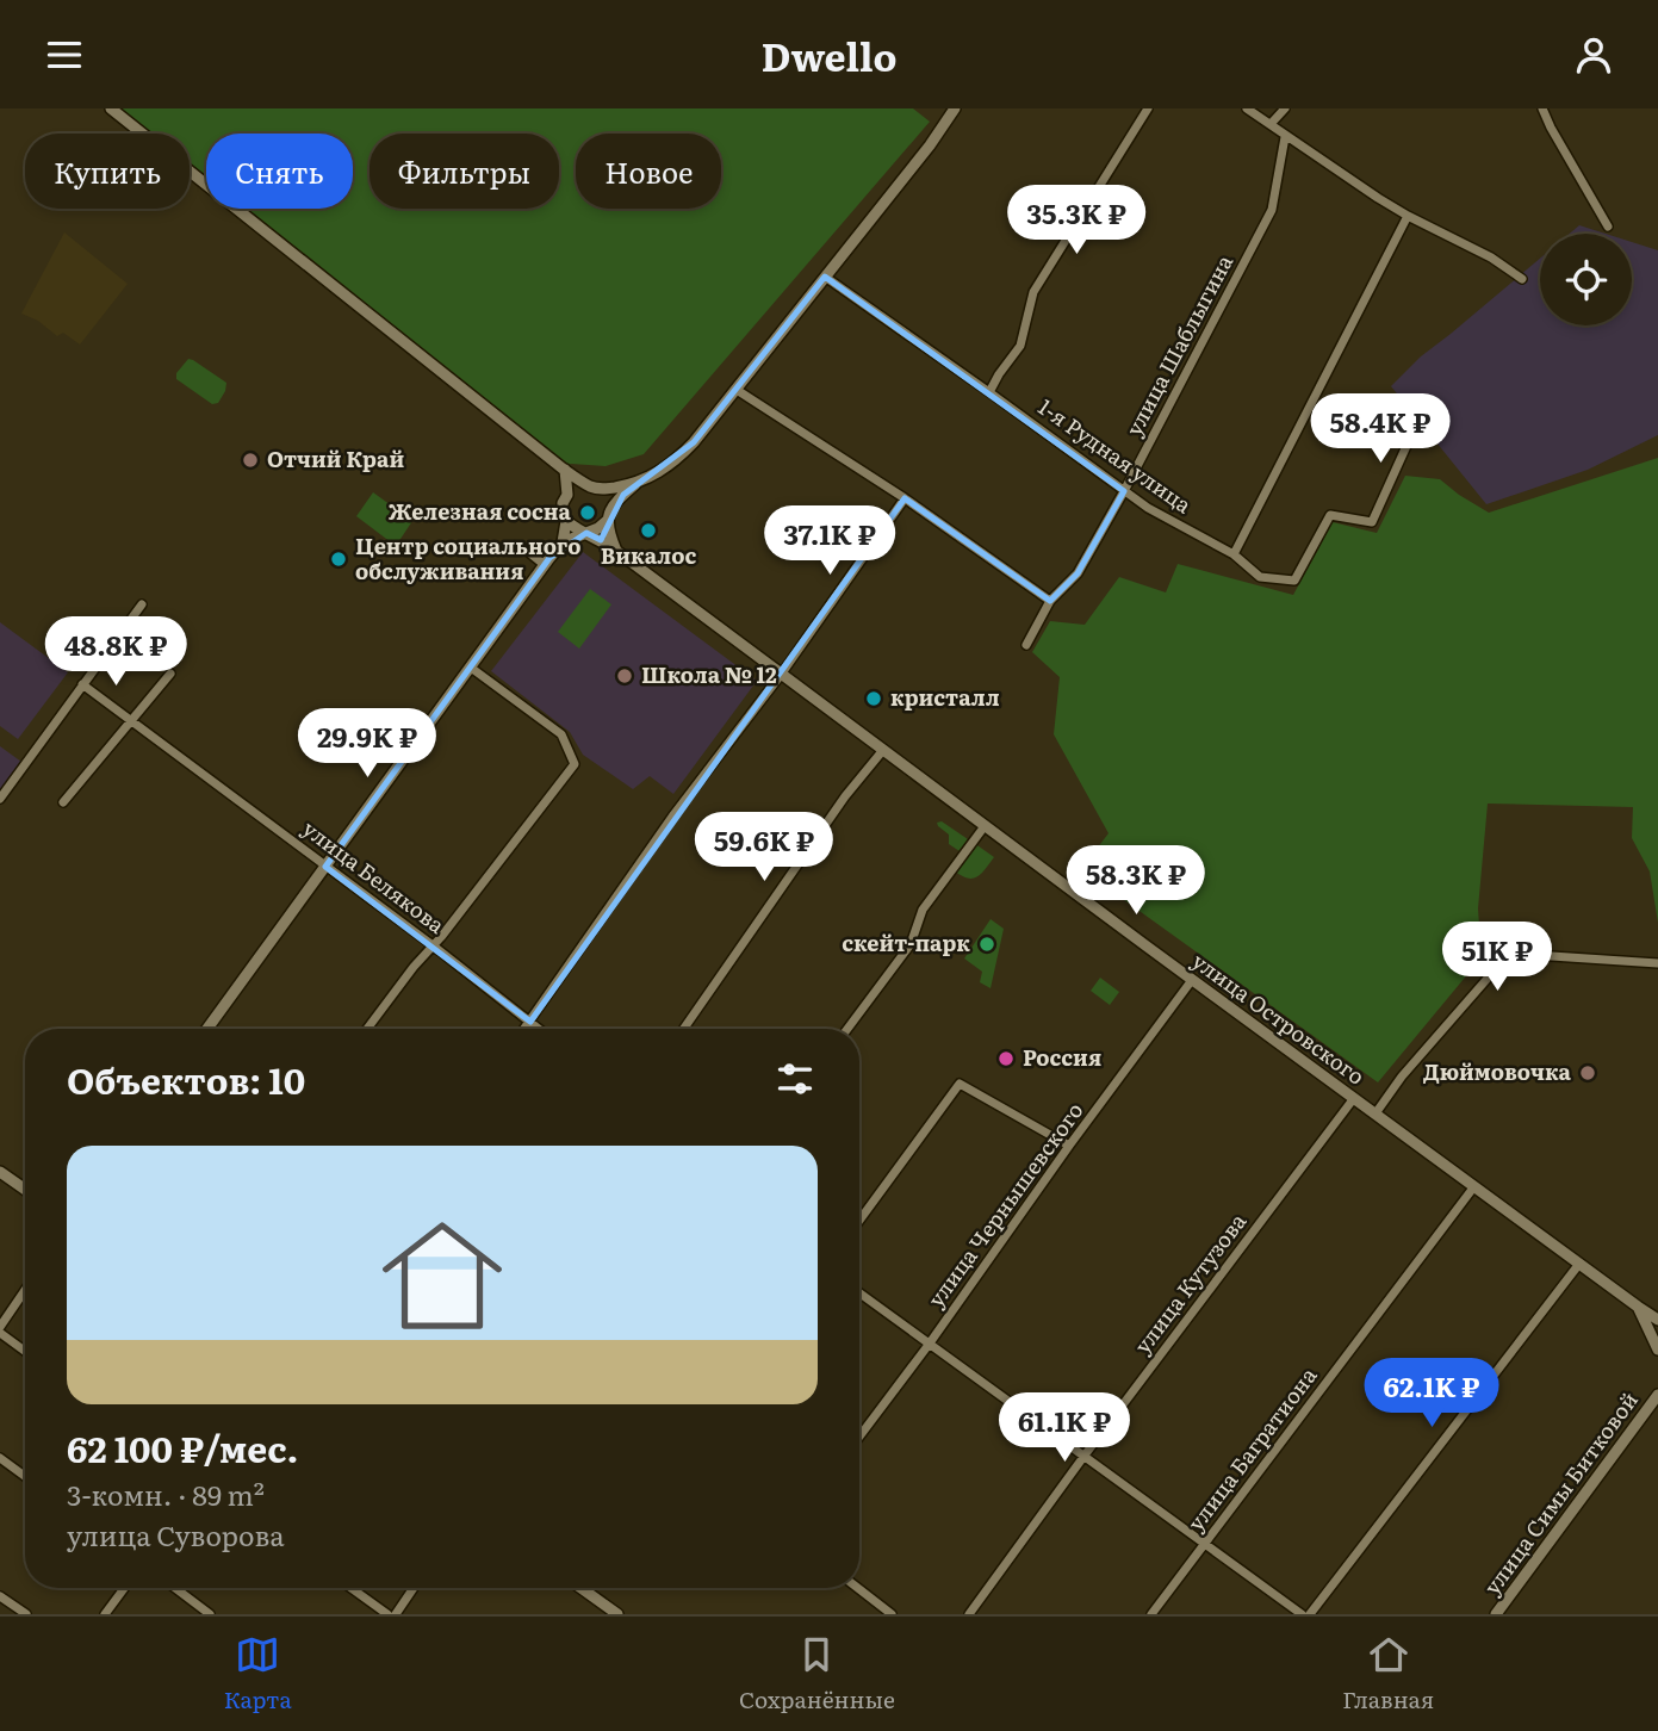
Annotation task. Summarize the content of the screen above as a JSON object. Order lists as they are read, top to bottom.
{
  "streets": {
    "street": [
      "улица Шаблыгина",
      "1-я Рудная улица",
      "улица Белякова",
      "улица Островского",
      "улица Чернышевского",
      "улица Кутузова",
      "улица Багратиона",
      "улица Симы Битковой"
    ]
  },
  "crossings": [
    ["улица Шаблыгина", "1-я Рудная улица"],
    ["улица Островского", "улица Чернышевского"],
    ["улица Островского", "улица Кутузова"],
    ["улица Островского", "улица Багратиона"]
  ],
  "places": [
    "Отчий Край",
    "Железная сосна",
    "Викалос",
    "Центр социального обслуживания",
    "Школа № 12",
    "кристалл",
    "скейт-парк",
    "Россия",
    "Дюймовочка"
  ],
  "page": {
    "header": "Dwello",
    "chip": [
      "Купить",
      "Снять",
      "Фильтры",
      "Новое"
    ],
    "price": [
      "35.3K ₽",
      "58.4K ₽",
      "37.1K ₽",
      "48.8K ₽",
      "29.9K ₽",
      "59.6K ₽",
      "58.3K ₽",
      "51K ₽",
      "62.1K ₽",
      "61.1K ₽"
    ],
    "heading": "Объектов: 10",
    "list": [
      {
        "name": "62 100 ₽/мес.",
        "note": "3-комн. · 89 m² · улица Суворова"
      }
    ],
    "tabs": ["Карта", "Сохранённые", "Главная"]
  }
}
